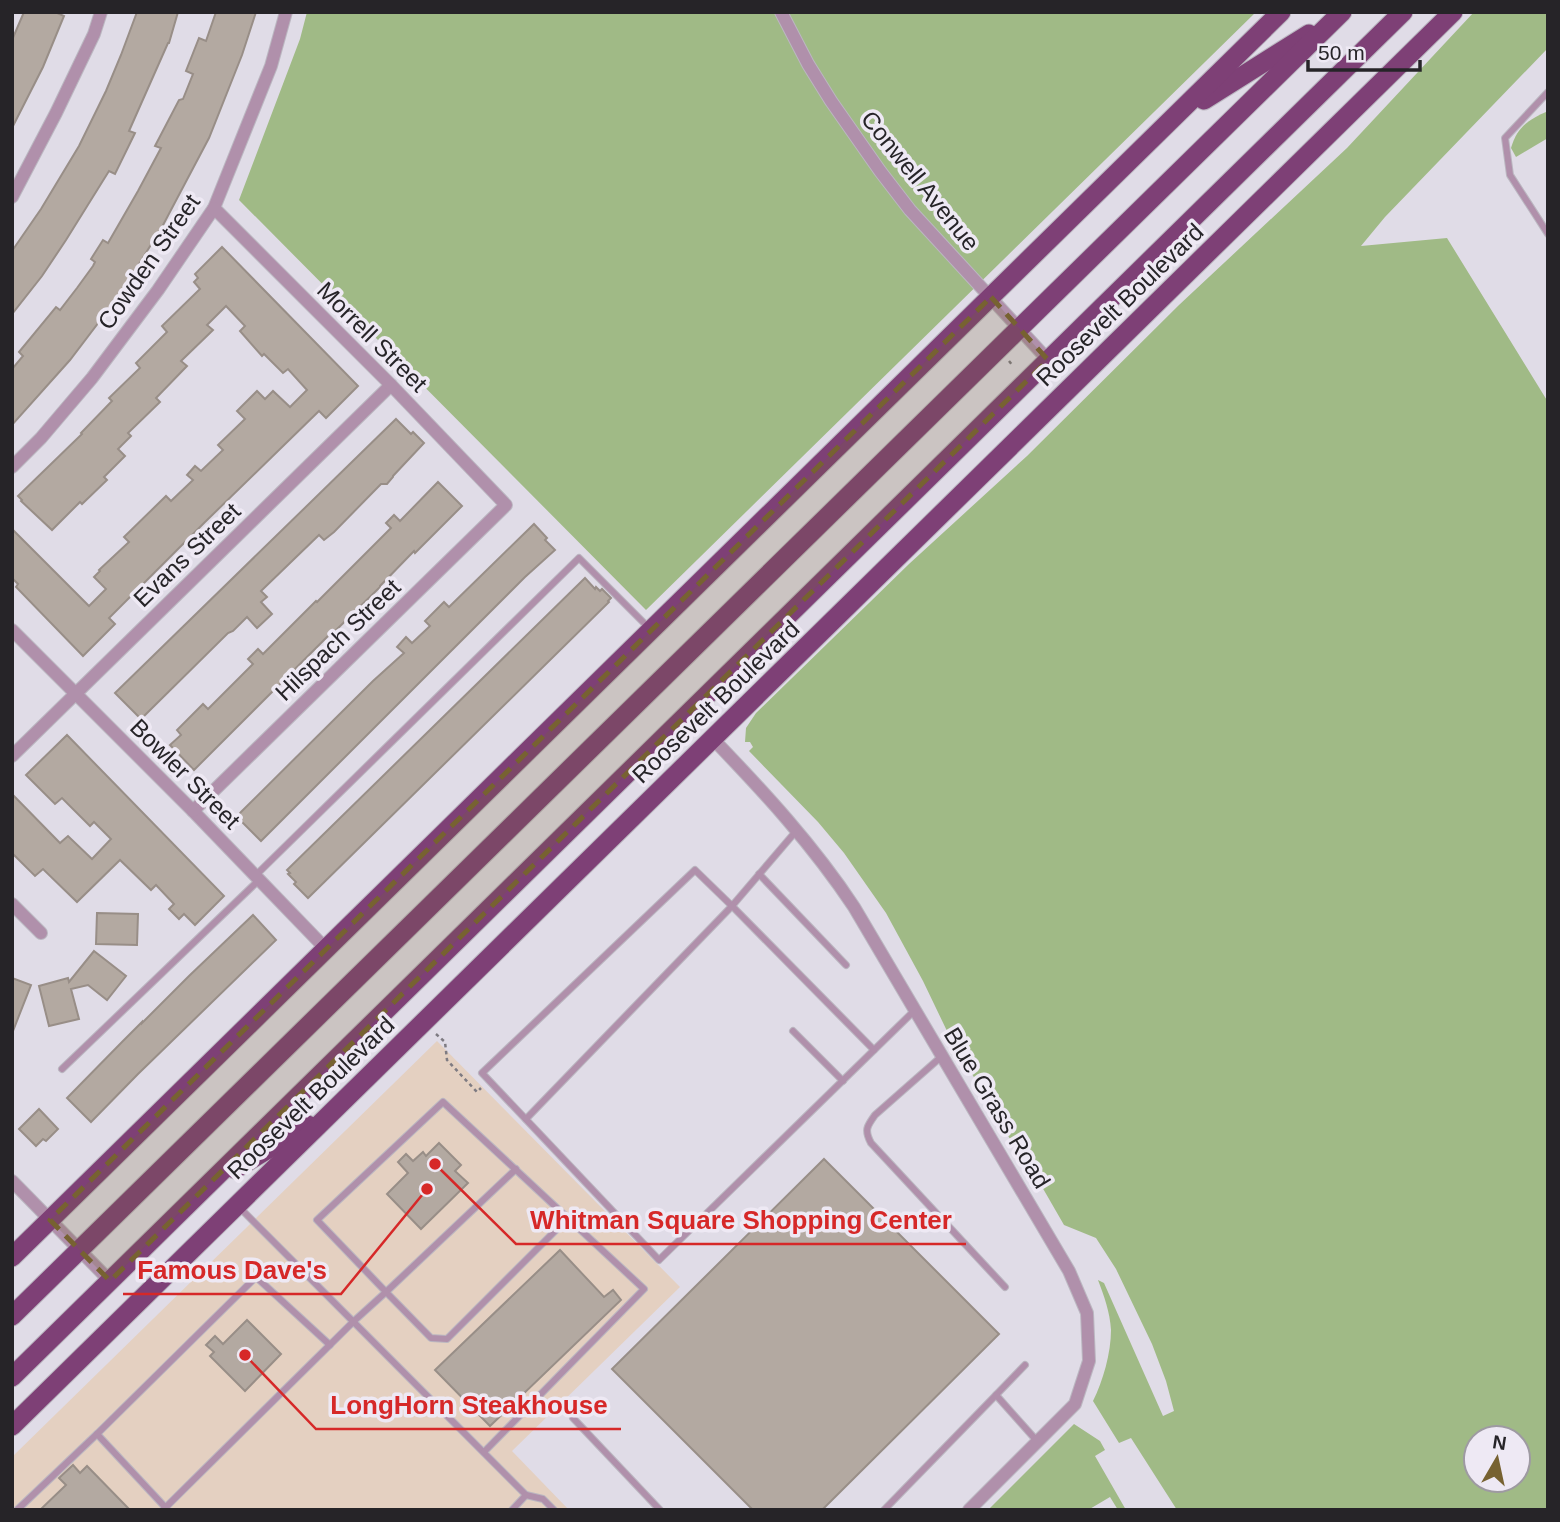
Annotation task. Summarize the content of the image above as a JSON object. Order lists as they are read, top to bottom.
{
  "streets": {
    "highway": ["Roosevelt Boulevard"],
    "street": [
      "Conwell Avenue",
      "Cowden Street",
      "Morrell Street",
      "Evans Street",
      "Hilspach Street",
      "Bowler Street",
      "Blue Grass Road"
    ]
  },
  "crossings": [
    ["Conwell Avenue", "Roosevelt Boulevard"],
    ["Cowden Street", "Morrell Street"],
    ["Roosevelt Boulevard", "Blue Grass Road"],
    ["Morrell Street", "Evans Street"],
    ["Morrell Street", "Hilspach Street"],
    ["Evans Street", "Bowler Street"],
    ["Hilspach Street", "Bowler Street"]
  ],
  "places": ["Whitman Square Shopping Center", "Famous Dave's", "LongHorn Steakhouse"],
  "scale_bar": "50 m",
  "north": "top"
}
